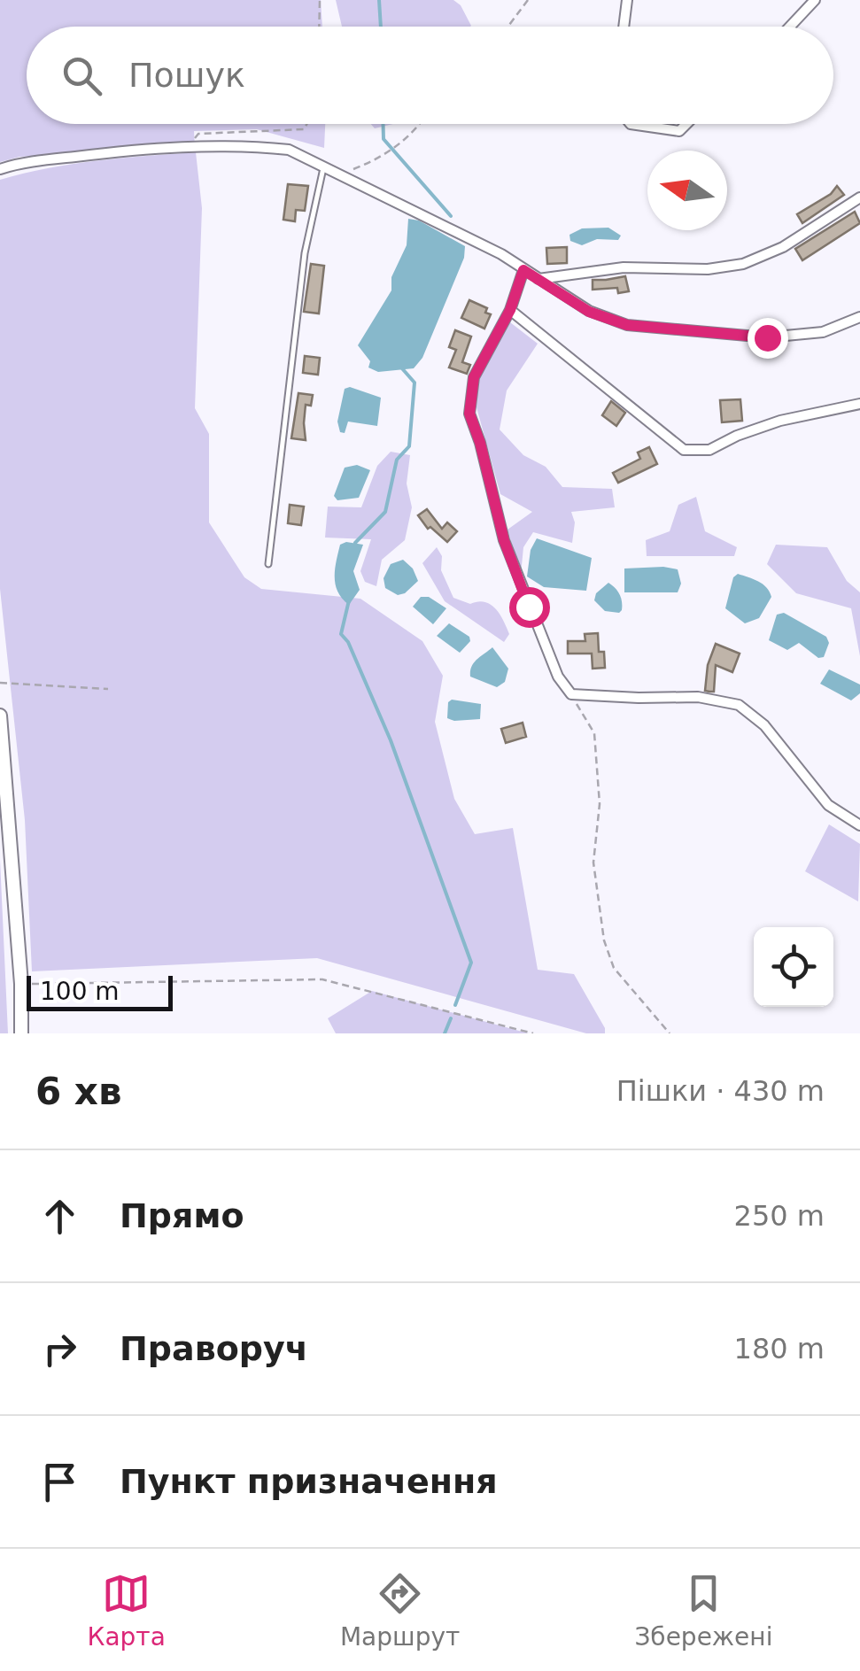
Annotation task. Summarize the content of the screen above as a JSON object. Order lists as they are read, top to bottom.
{
  "scale_bar": "100 m",
  "north": "left",
  "page": {
    "search": "Пошук",
    "scale": "100 m",
    "heading": ["6 хв", "Пішки · 430 m"],
    "list": [
      ["Прямо", "250 m"],
      ["Праворуч", "180 m"],
      "Пункт призначення"
    ],
    "nav": ["Карта", "Маршрут", "Збережені"]
  }
}
